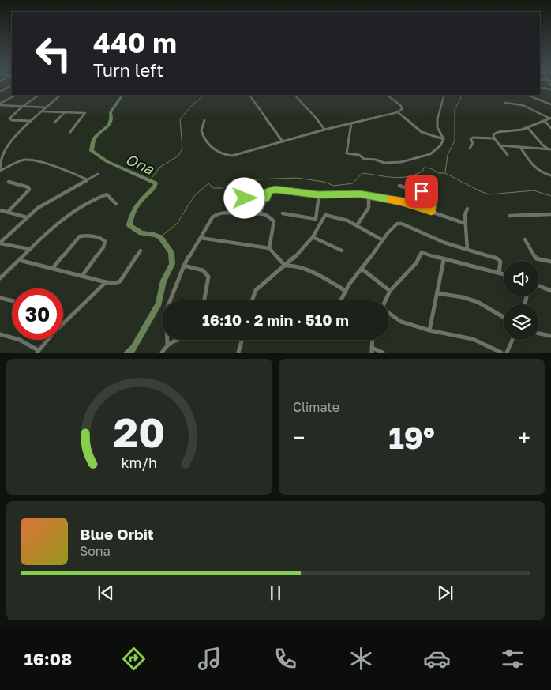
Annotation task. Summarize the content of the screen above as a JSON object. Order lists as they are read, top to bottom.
{
  "water": ["Ona"],
  "page": {
    "turn": ["440 m", "Turn left"],
    "limit": "30",
    "trip": "16:10 · 2 min · 510 m",
    "tile": "Climate",
    "heat": ["−", "19°", "+"],
    "song": ["Blue Orbit", "Sona"],
    "tabs": "16:08",
    "gauge": ["20", "km/h"]
  }
}
